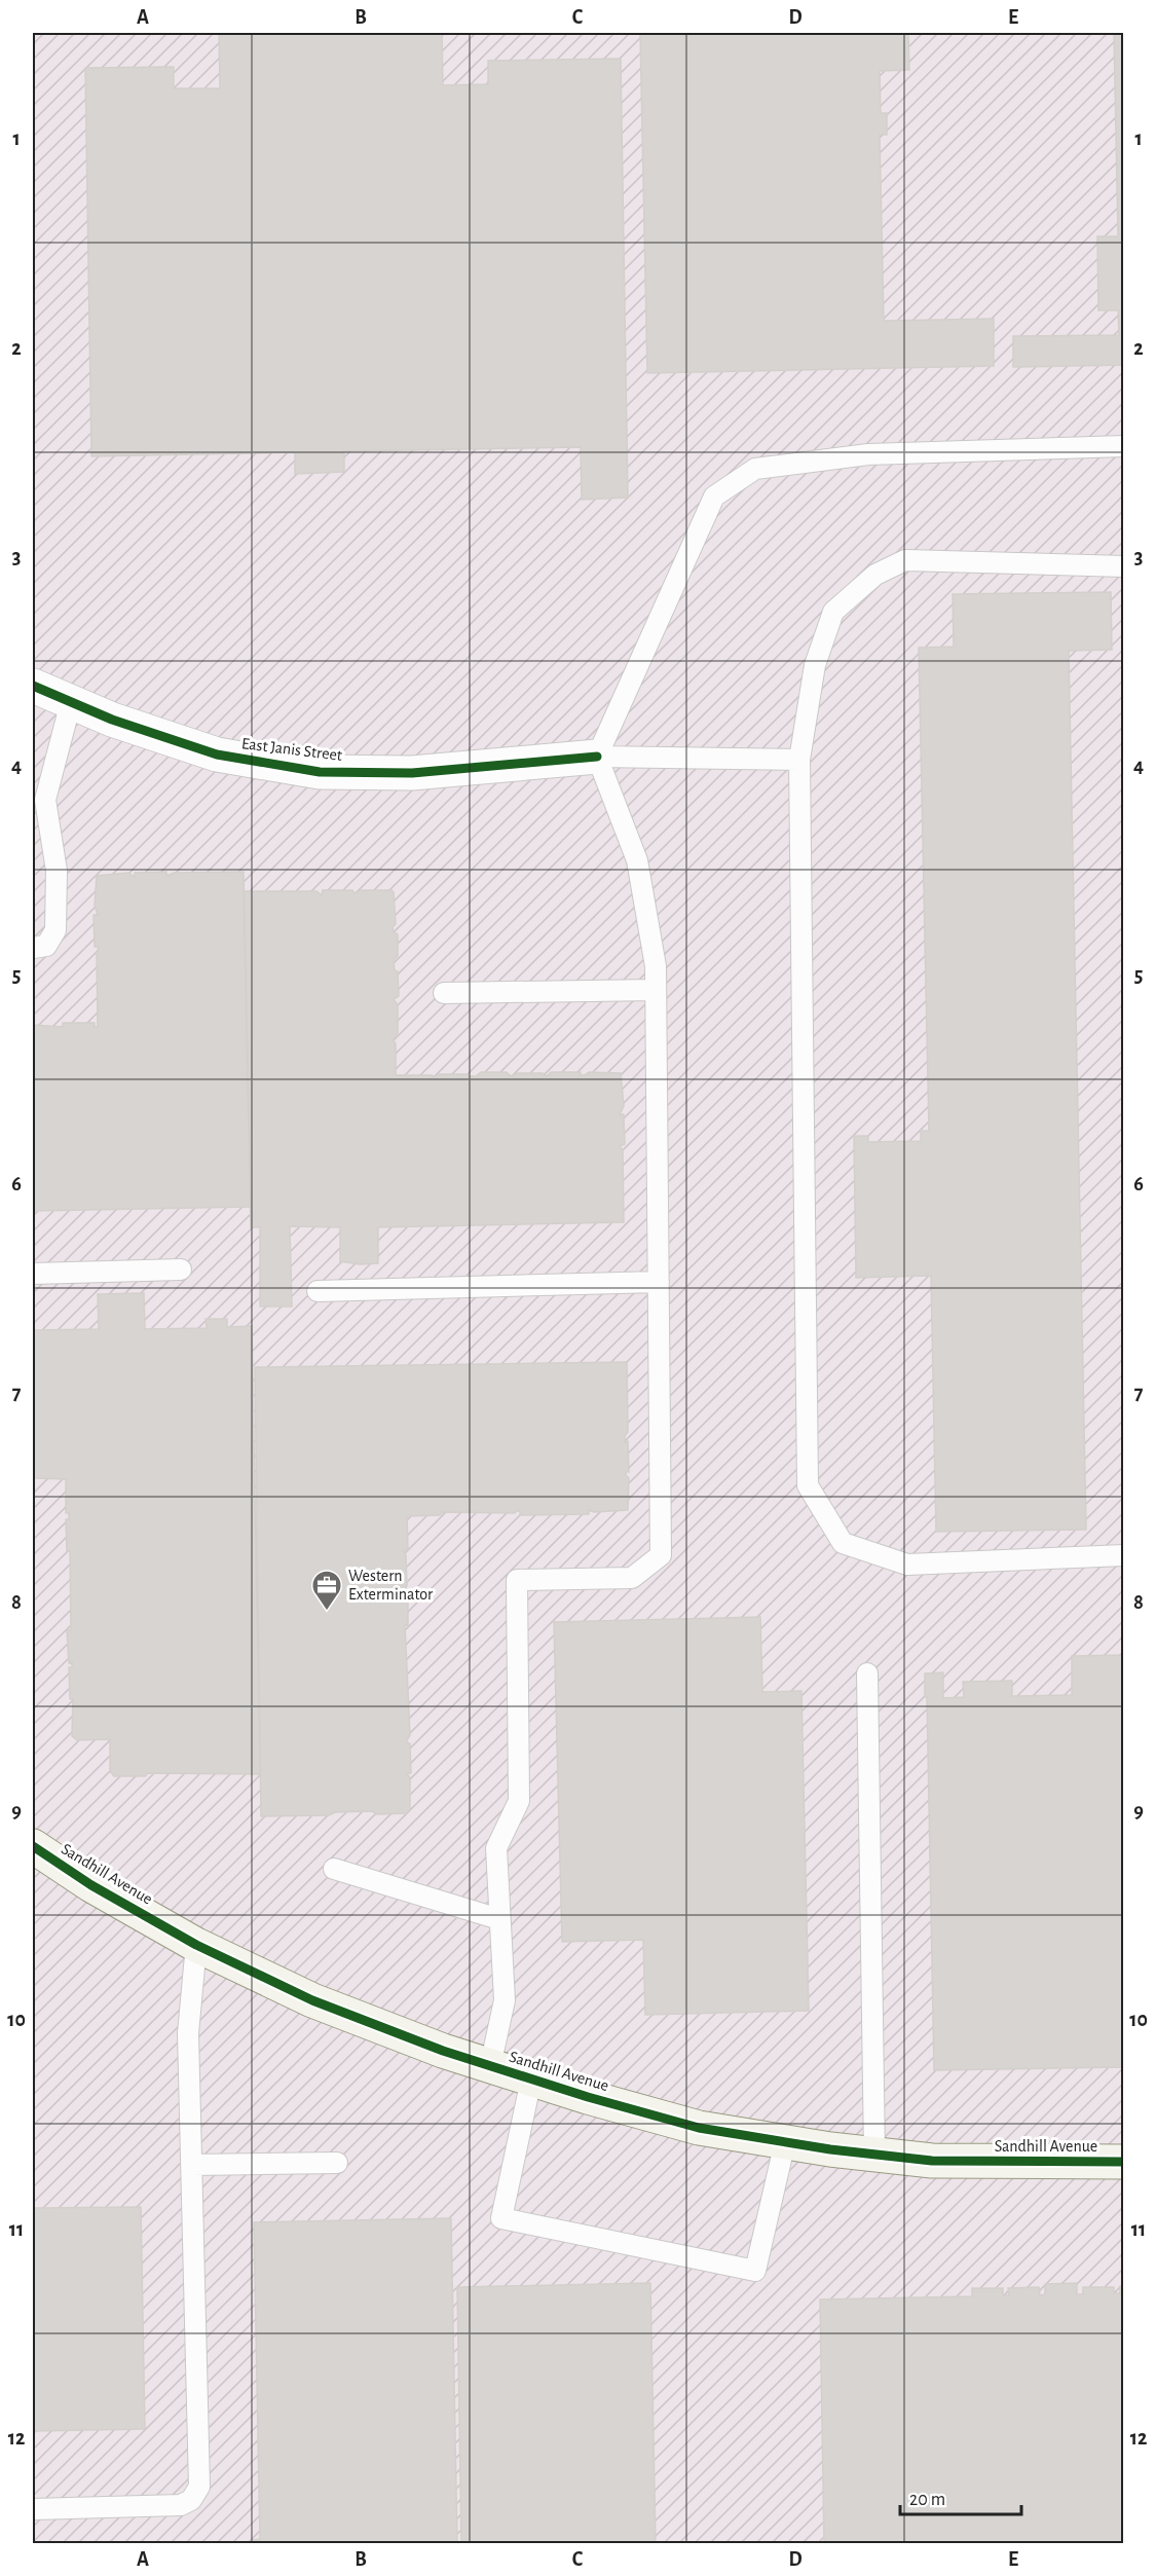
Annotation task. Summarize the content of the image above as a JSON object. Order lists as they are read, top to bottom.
{
  "streets": {
    "street": ["East Janis Street", "Sandhill Avenue"]
  },
  "places": {
    "office": ["Western Exterminator"]
  },
  "scale_bar": "20 m",
  "grid": {
    "columns": [
      "A",
      "B",
      "C",
      "D",
      "E"
    ],
    "rows": [
      "1",
      "2",
      "3",
      "4",
      "5",
      "6",
      "7",
      "8",
      "9",
      "10",
      "11",
      "12"
    ]
  }
}
